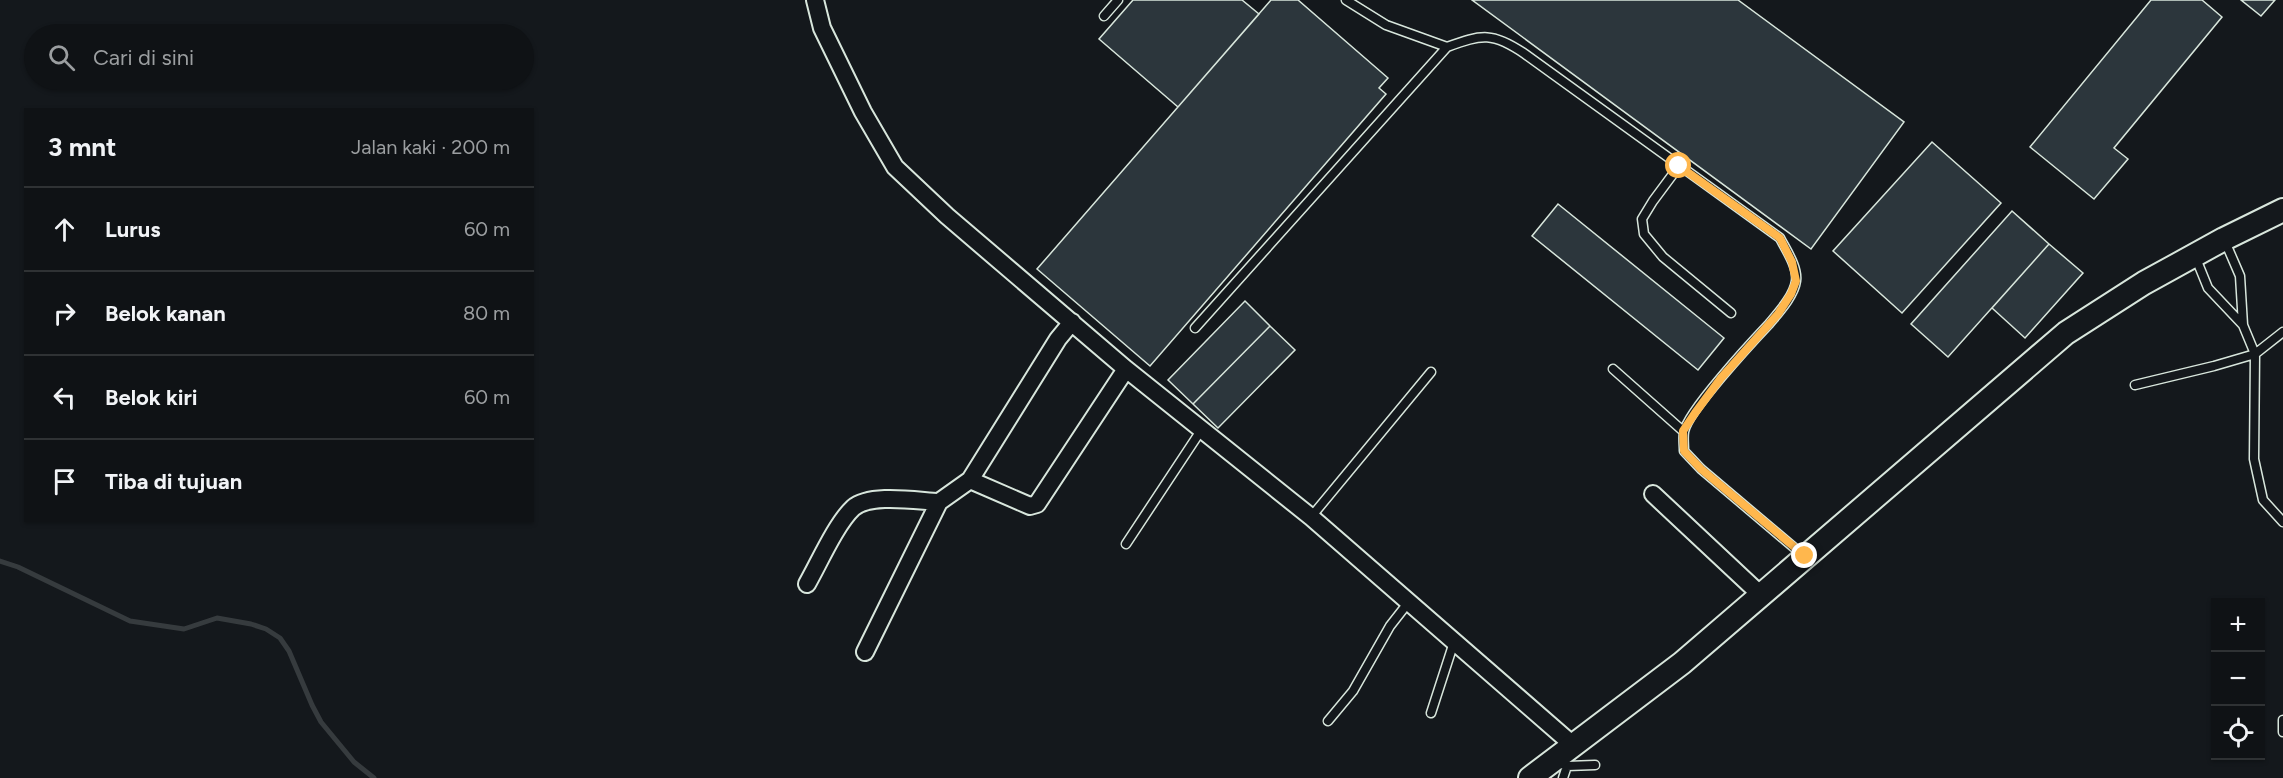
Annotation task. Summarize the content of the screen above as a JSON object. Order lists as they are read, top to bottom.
{
  "page": {
    "search": "Cari di sini",
    "heading": ["3 mnt", "Jalan kaki · 200 m"],
    "list": [
      ["Lurus", "60 m"],
      ["Belok kanan", "80 m"],
      ["Belok kiri", "60 m"],
      "Tiba di tujuan"
    ],
    "map_buttons": ["+", "−"]
  }
}
